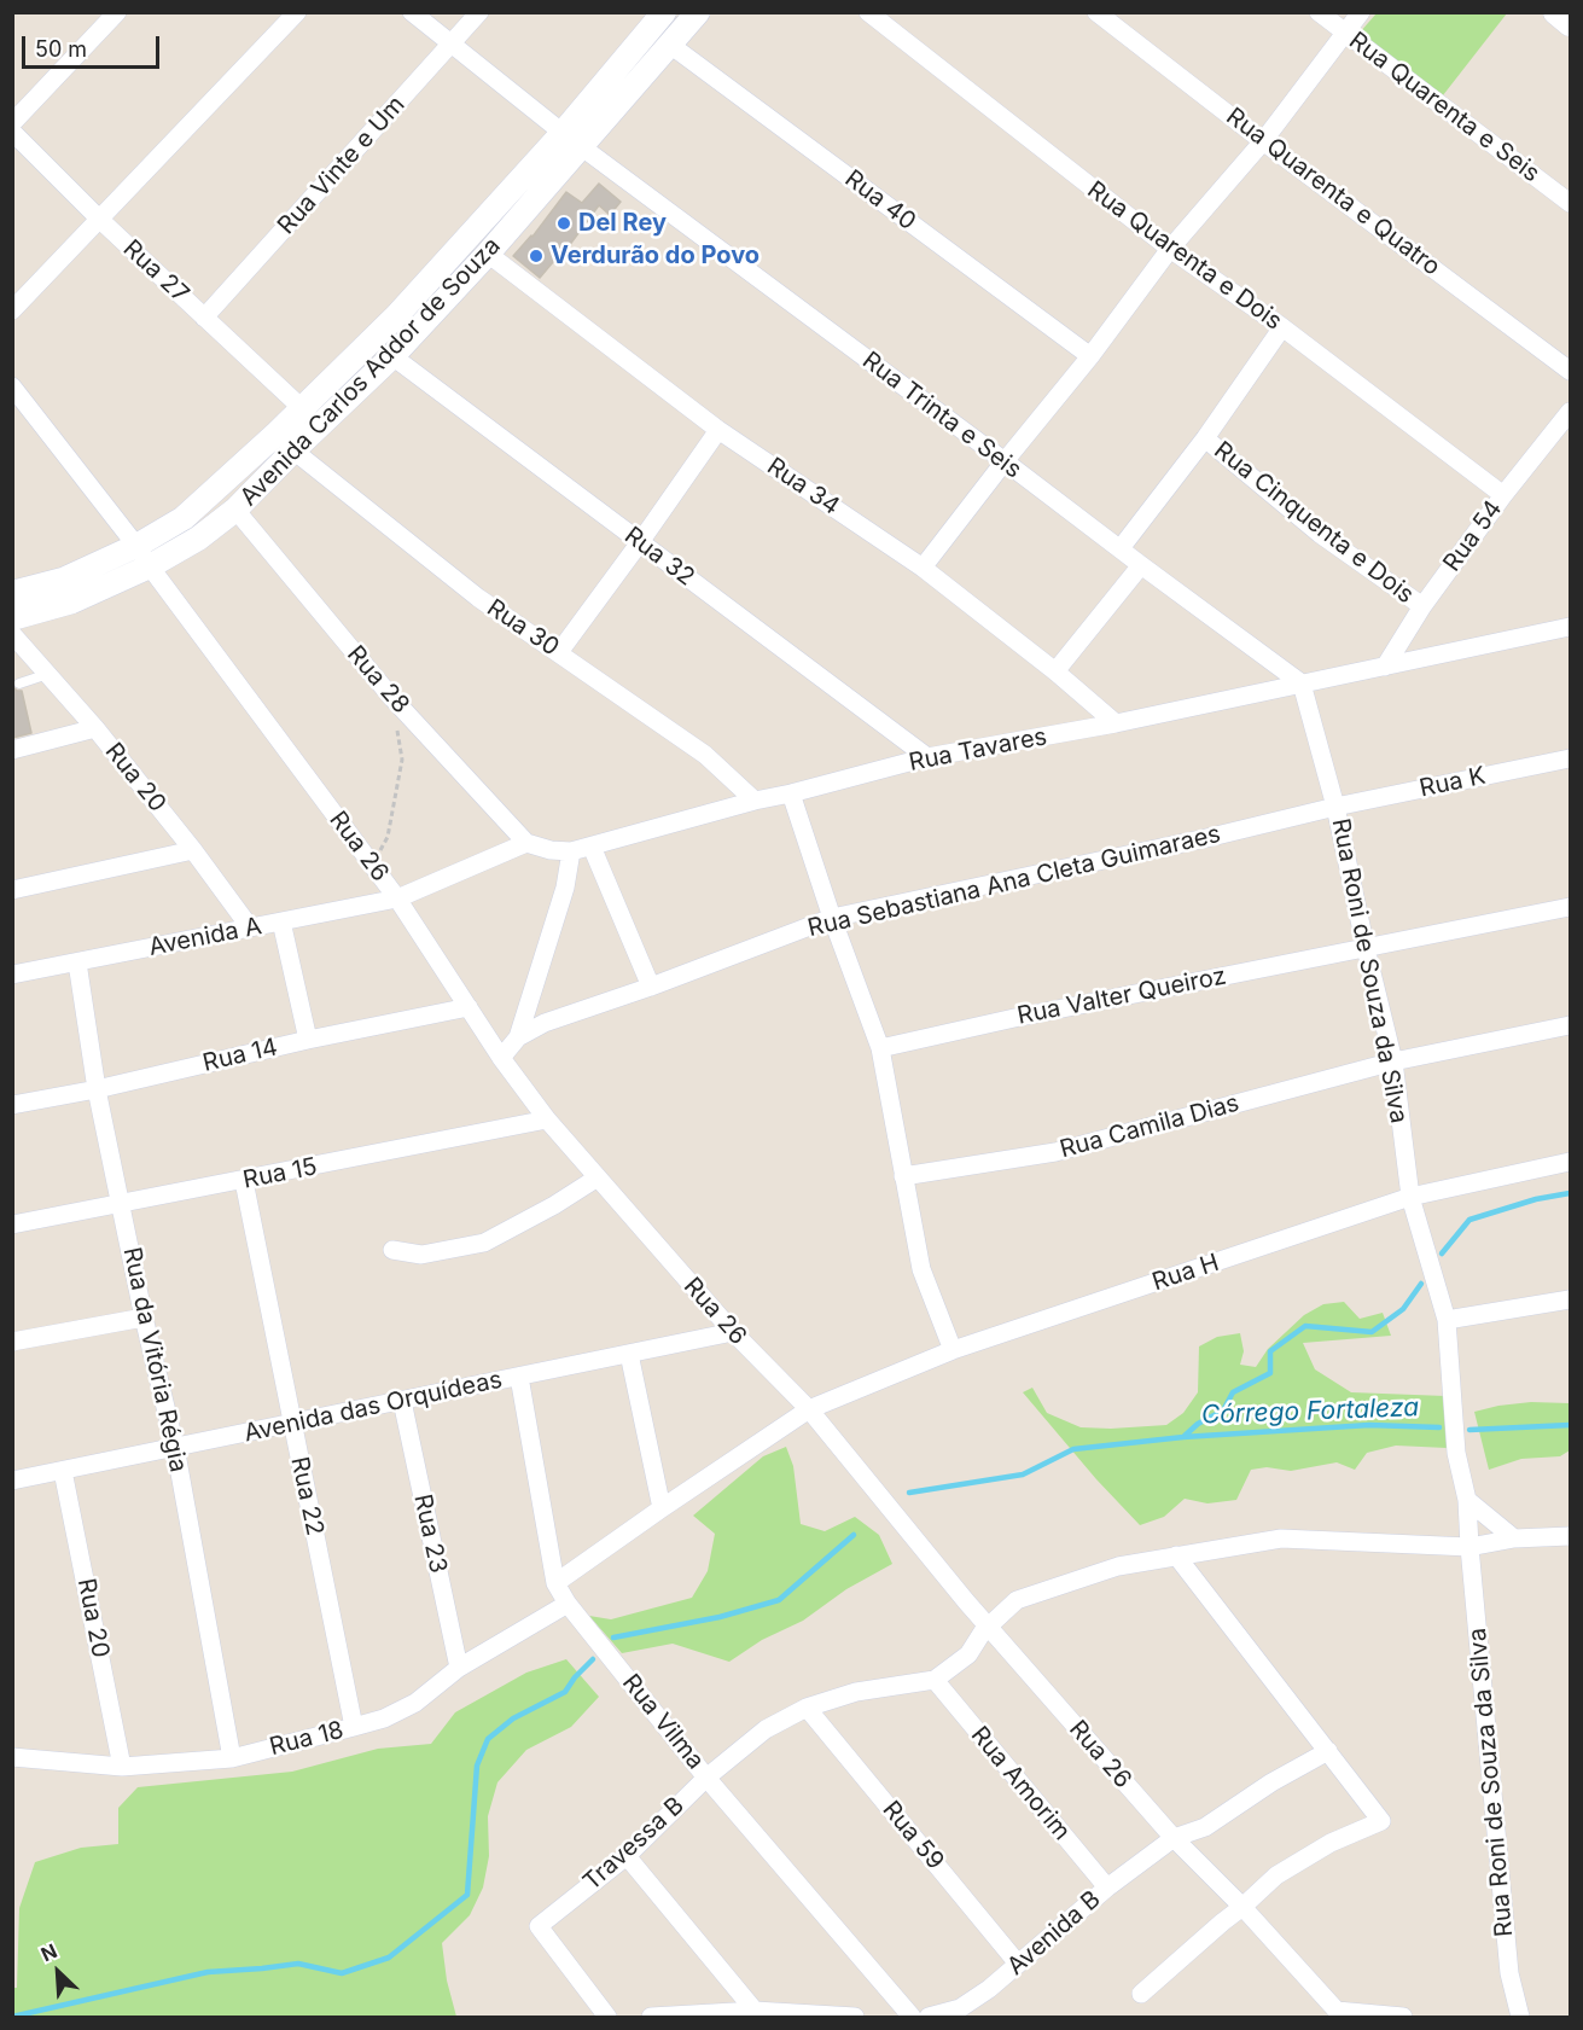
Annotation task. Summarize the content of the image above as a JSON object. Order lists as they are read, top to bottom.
{
  "streets": {
    "street": [
      "Rua Quarenta e Seis",
      "Rua Vinte e Um",
      "Rua Quarenta e Quatro",
      "Rua 40",
      "Rua Quarenta e Dois",
      "Rua 27",
      "Avenida Carlos Addor de Souza",
      "Rua Trinta e Seis",
      "Rua 34",
      "Rua Cinquenta e Dois",
      "Rua 54",
      "Rua 32",
      "Rua 30",
      "Rua 28",
      "Rua Tavares",
      "Rua 20",
      "Rua K",
      "Rua 26",
      "Rua Sebastiana Ana Cleta Guimaraes",
      "Avenida A",
      "Rua Roni de Souza da Silva",
      "Rua Valter Queiroz",
      "Rua 14",
      "Rua Camila Dias",
      "Rua 15",
      "Rua H",
      "Rua da Vitória Régia",
      "Avenida das Orquídeas",
      "Rua 22",
      "Rua 23",
      "Rua Vilma",
      "Rua 18",
      "Rua Amorim",
      "Rua 59",
      "Travessa B",
      "Avenida B"
    ]
  },
  "crossings": [
    ["Rua Vinte e Um", "Rua 27"],
    ["Rua Vinte e Um", "Rua Trinta e Seis"],
    ["Rua 40", "Avenida Carlos Addor de Souza"],
    ["Rua Quarenta e Dois", "Rua 54"],
    ["Rua 27", "Avenida Carlos Addor de Souza"],
    ["Avenida Carlos Addor de Souza", "Rua Trinta e Seis"],
    ["Avenida Carlos Addor de Souza", "Rua 34"],
    ["Avenida Carlos Addor de Souza", "Rua 32"],
    ["Avenida Carlos Addor de Souza", "Rua 30"],
    ["Avenida Carlos Addor de Souza", "Rua 28"],
    ["Avenida Carlos Addor de Souza", "Rua 26"],
    ["Rua Trinta e Seis", "Rua Tavares"],
    ["Rua Trinta e Seis", "Rua Roni de Souza da Silva"],
    ["Rua 34", "Rua Tavares"],
    ["Rua Cinquenta e Dois", "Rua 54"],
    ["Rua 54", "Rua Tavares"],
    ["Rua 32", "Rua Tavares"],
    ["Rua 30", "Rua Tavares"],
    ["Rua 28", "Rua Tavares"],
    ["Rua Tavares", "Rua Roni de Souza da Silva"],
    ["Rua 20", "Avenida A"],
    ["Rua 20", "Avenida das Orquídeas"],
    ["Rua 20", "Rua 18"],
    ["Rua K", "Rua Sebastiana Ana Cleta Guimaraes"],
    ["Rua K", "Rua Roni de Souza da Silva"],
    ["Rua 26", "Rua Sebastiana Ana Cleta Guimaraes"],
    ["Rua 26", "Avenida A"],
    ["Rua 26", "Rua 14"],
    ["Rua 26", "Rua 15"],
    ["Rua 26", "Rua H"],
    ["Rua 26", "Avenida das Orquídeas"],
    ["Rua 26", "Travessa B"],
    ["Rua 26", "Avenida B"],
    ["Rua Sebastiana Ana Cleta Guimaraes", "Rua Roni de Souza da Silva"],
    ["Avenida A", "Rua da Vitória Régia"],
    ["Rua Roni de Souza da Silva", "Rua Valter Queiroz"],
    ["Rua Roni de Souza da Silva", "Rua Camila Dias"],
    ["Rua Roni de Souza da Silva", "Rua H"],
    ["Rua Roni de Souza da Silva", "Travessa B"],
    ["Rua 14", "Rua da Vitória Régia"],
    ["Rua 15", "Rua da Vitória Régia"],
    ["Rua 15", "Rua 22"],
    ["Rua da Vitória Régia", "Avenida das Orquídeas"],
    ["Rua da Vitória Régia", "Rua 18"],
    ["Avenida das Orquídeas", "Rua 22"],
    ["Avenida das Orquídeas", "Rua 23"],
    ["Avenida das Orquídeas", "Rua Vilma"],
    ["Rua 22", "Rua 18"],
    ["Rua 23", "Rua 18"],
    ["Rua Vilma", "Rua 18"],
    ["Rua Vilma", "Travessa B"],
    ["Rua Amorim", "Travessa B"],
    ["Rua Amorim", "Avenida B"],
    ["Rua 59", "Travessa B"],
    ["Rua 59", "Avenida B"]
  ],
  "water": ["Córrego Fortaleza"],
  "places": ["Del Rey", "Verdurão do Povo"],
  "scale_bar": "50 m",
  "north": "top left"
}
